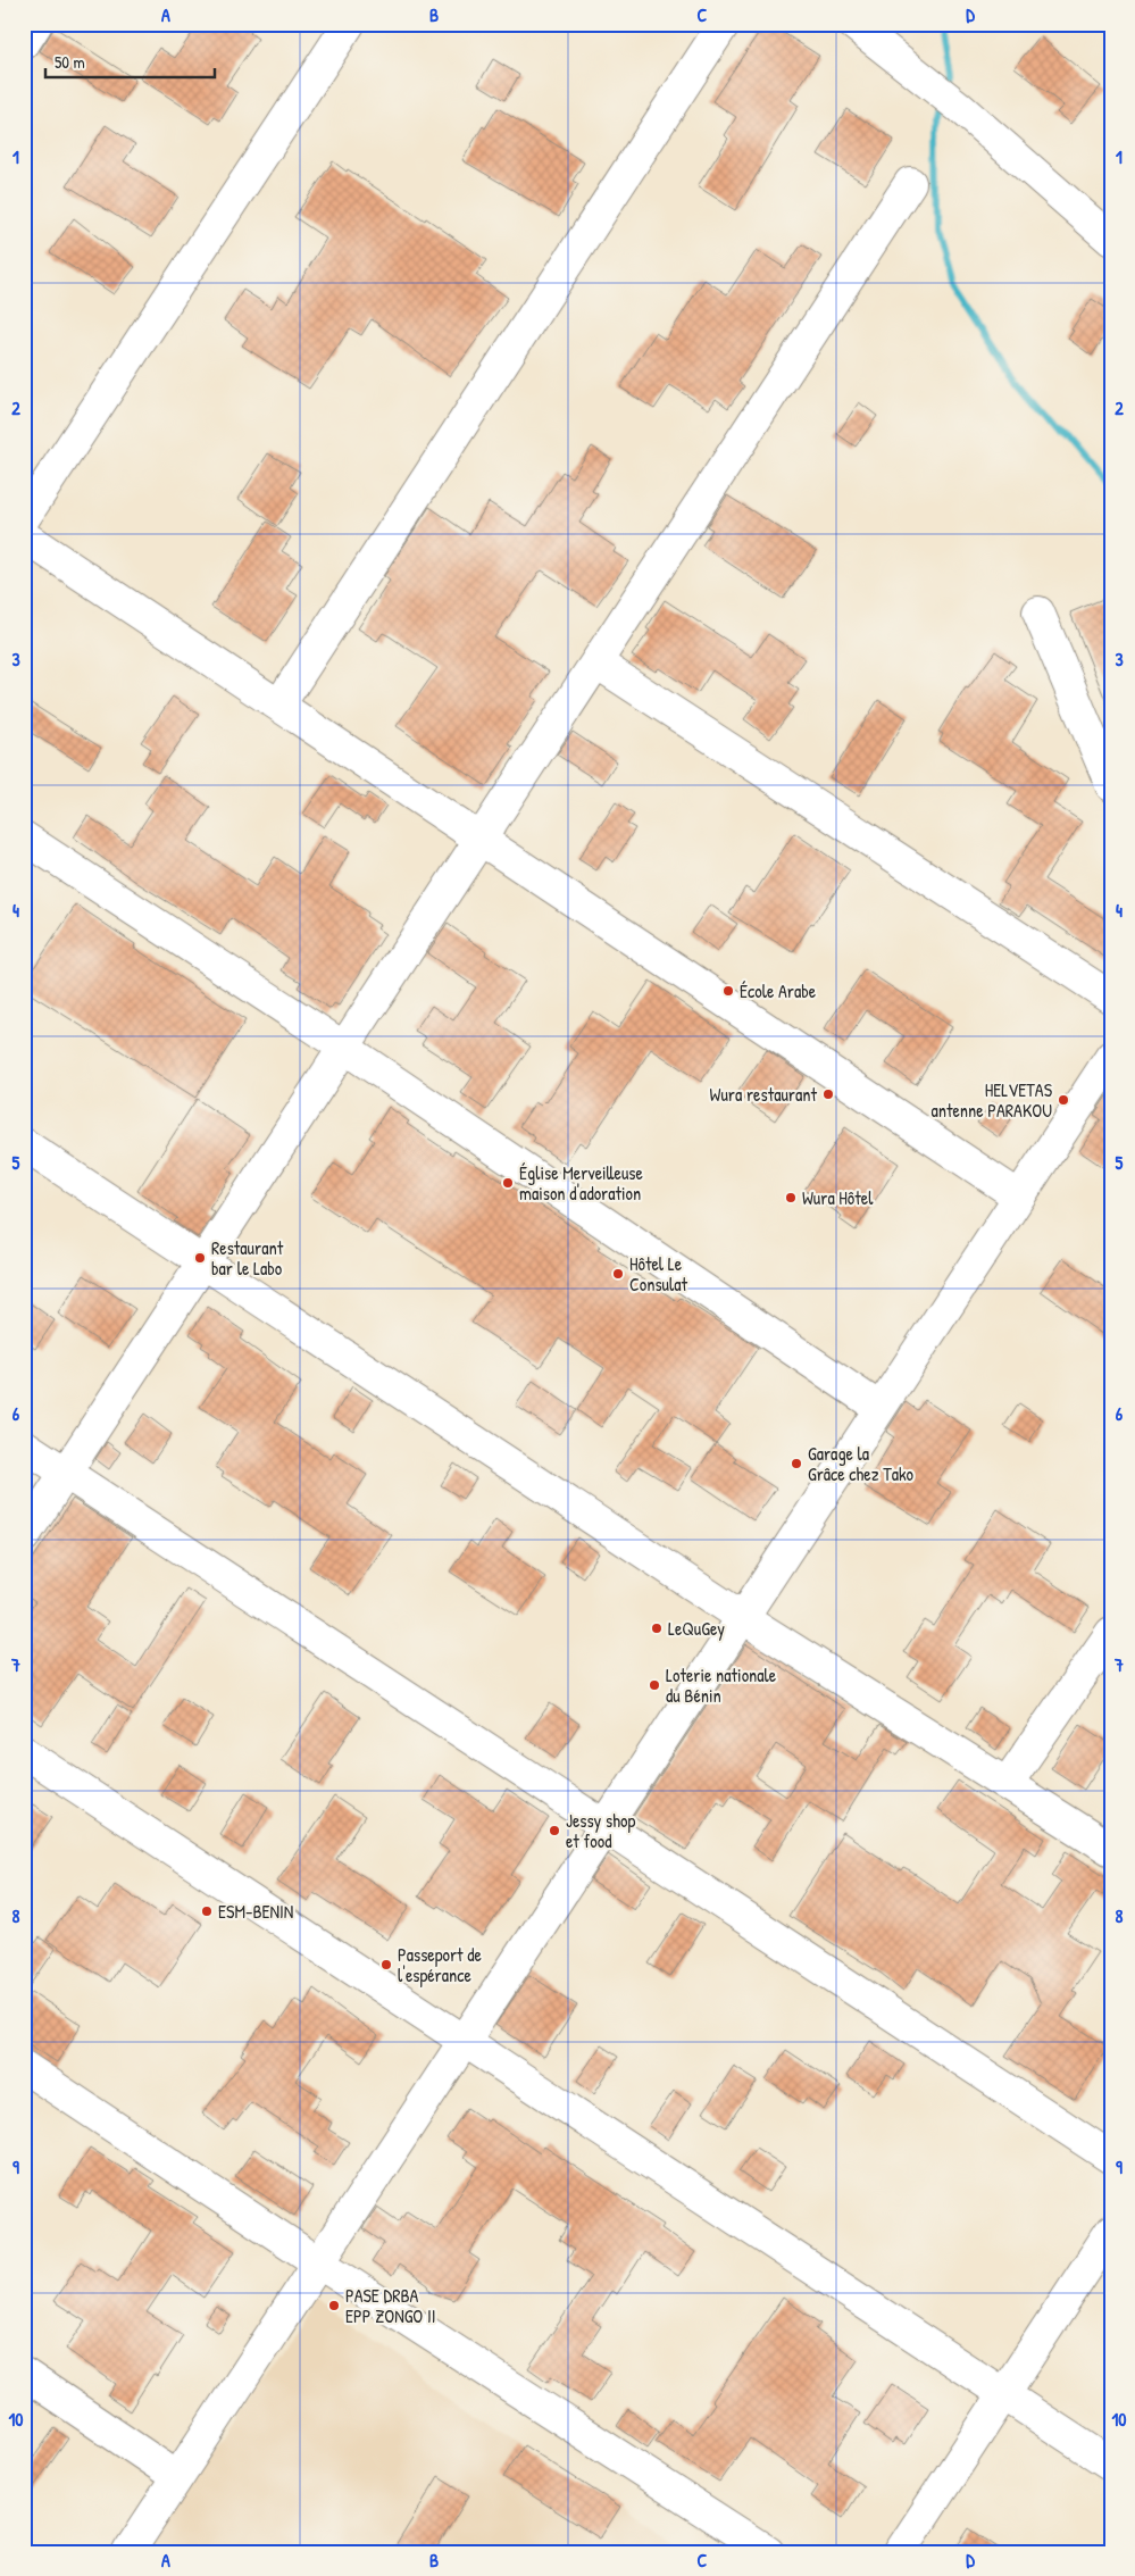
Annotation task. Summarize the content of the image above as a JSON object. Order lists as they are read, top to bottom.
{
  "places": [
    "École Arabe",
    "Wura restaurant",
    "HELVETAS antenne PARAKOU",
    "Église Merveilleuse maison d'adoration",
    "Wura Hôtel",
    "Restaurant bar le Labo",
    "Hôtel Le Consulat",
    "Garage la Grâce chez Tako",
    "LeQuGey",
    "Loterie nationale du Bénin",
    "Jessy shop et food",
    "ESM-BENIN",
    "Passeport de l'espérance",
    "PASE DRBA EPP ZONGO II"
  ],
  "scale_bar": "50 m",
  "grid": {
    "columns": [
      "A",
      "B",
      "C",
      "D"
    ],
    "rows": [
      "1",
      "2",
      "3",
      "4",
      "5",
      "6",
      "7",
      "8",
      "9",
      "10"
    ]
  }
}
